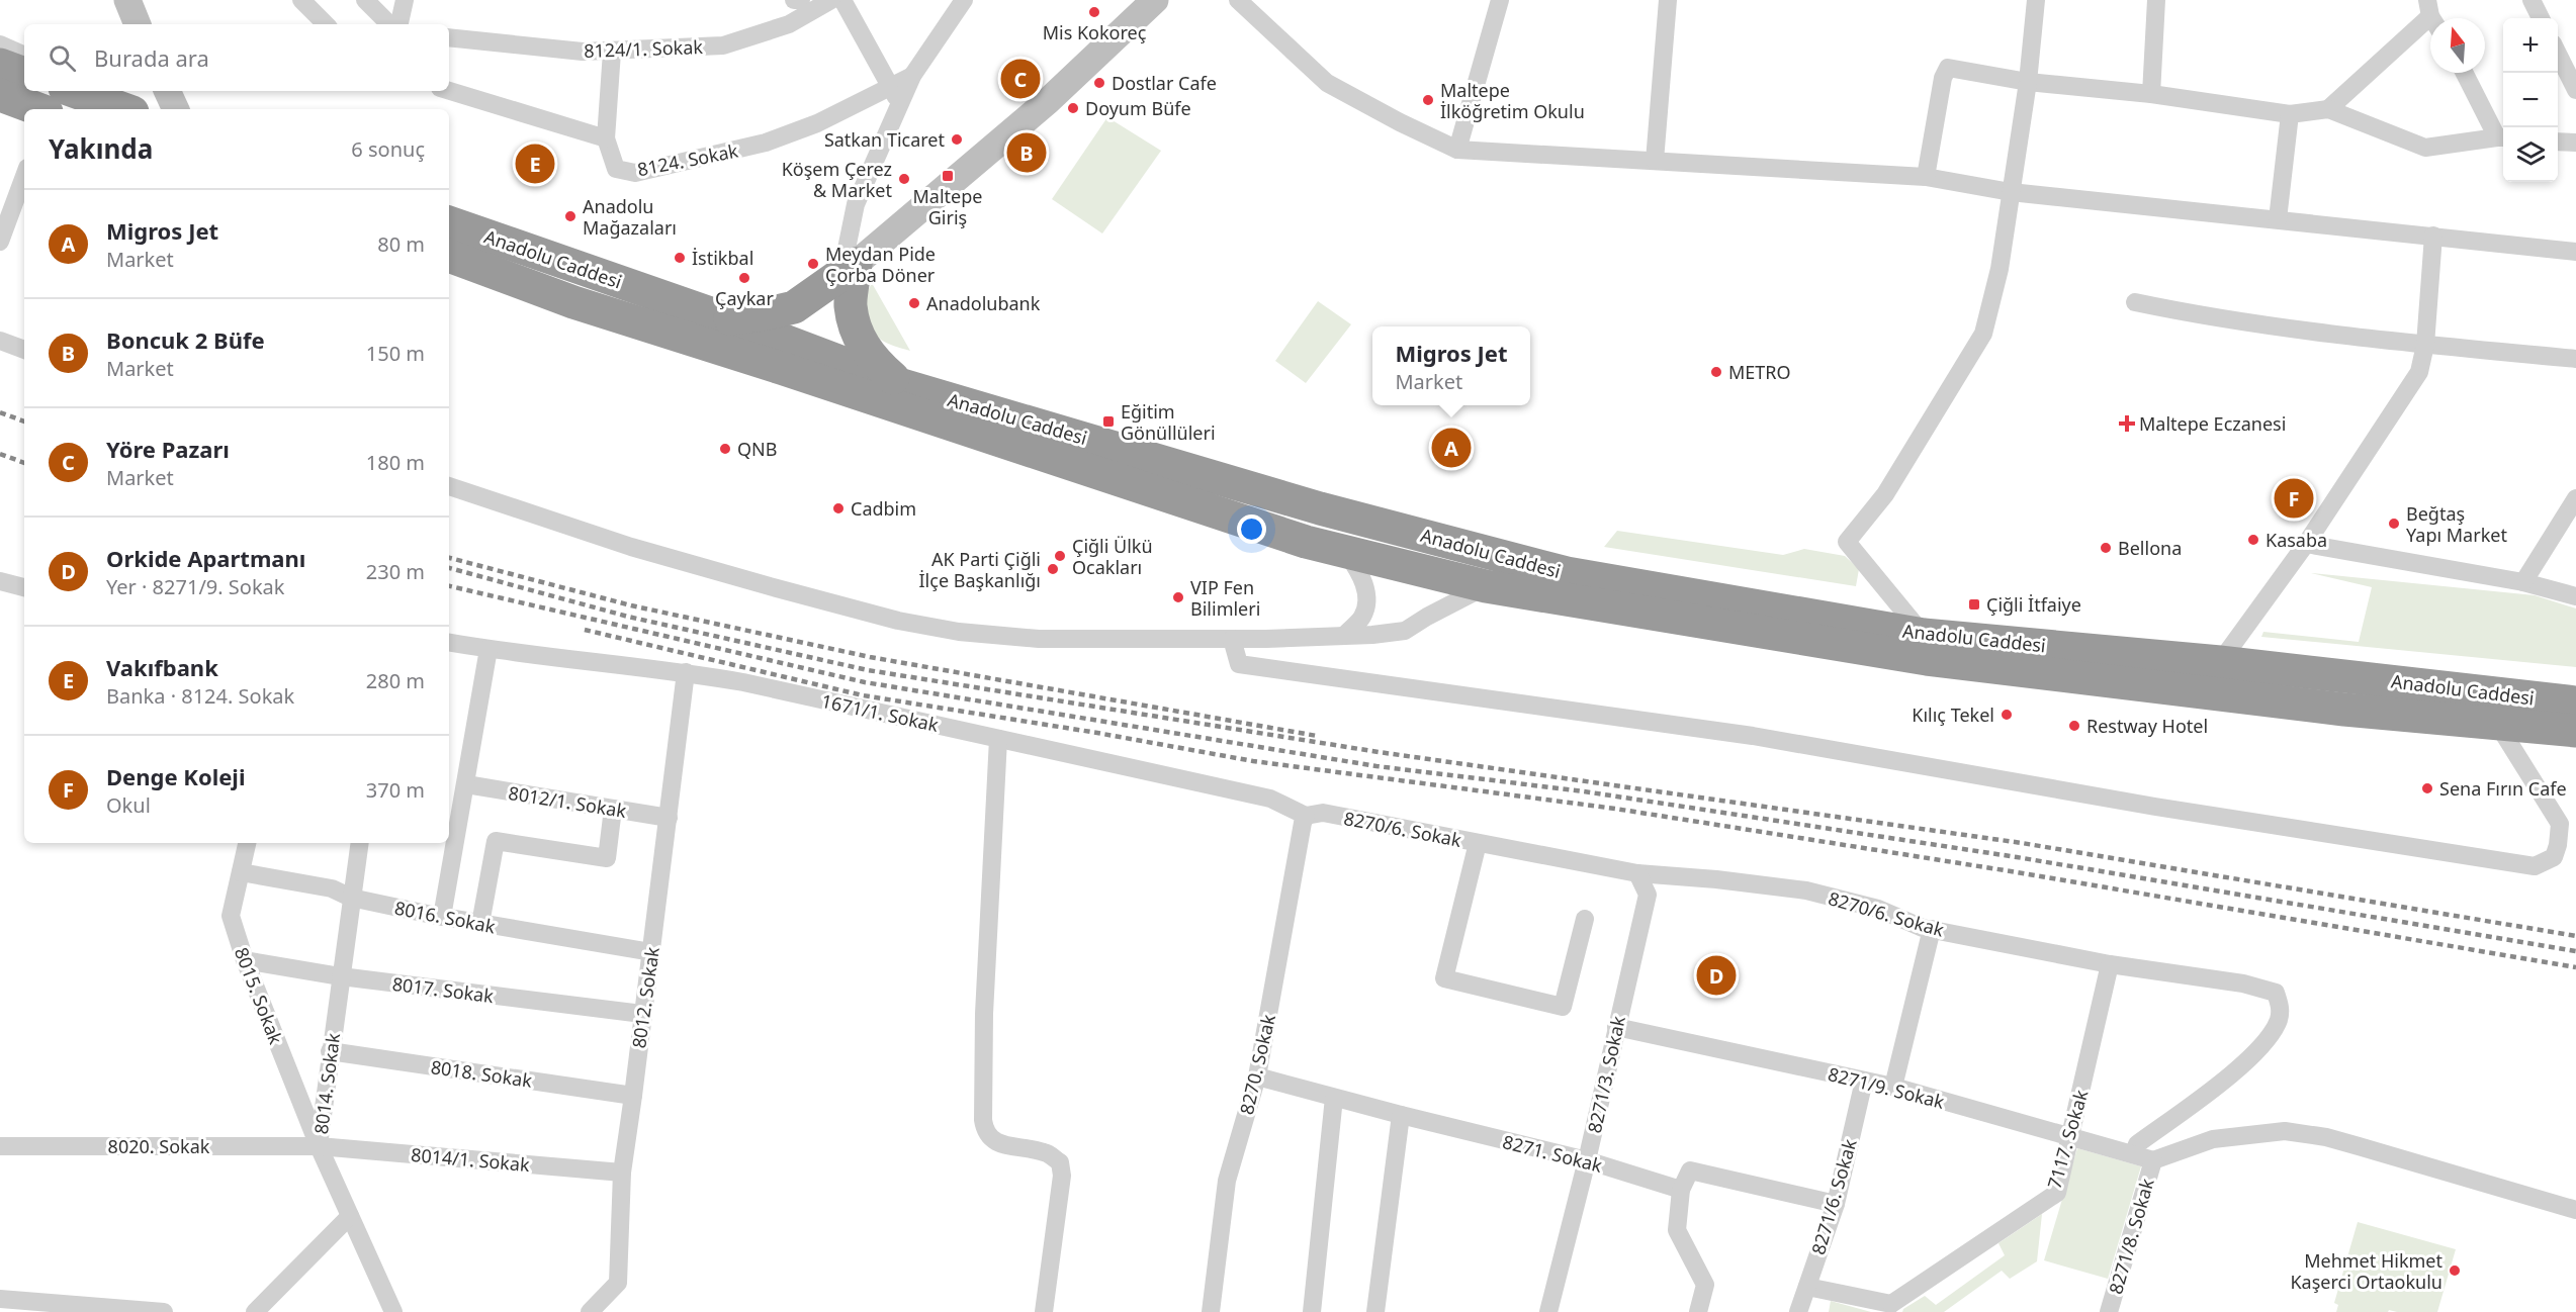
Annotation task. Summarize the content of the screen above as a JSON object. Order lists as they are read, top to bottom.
{
  "streets": {
    "highway": ["Anadolu Caddesi"],
    "street": [
      "8124/1. Sokak",
      "8124. Sokak",
      "1671/1. Sokak",
      "8012/1. Sokak",
      "8270/6. Sokak",
      "8016. Sokak",
      "8017. Sokak",
      "8015. Sokak",
      "8012. Sokak",
      "8270. Sokak",
      "8018. Sokak",
      "8271/3. Sokak",
      "8014. Sokak",
      "8271/9. Sokak",
      "7117. Sokak",
      "8020. Sokak",
      "8271. Sokak",
      "8014/1. Sokak",
      "8271/6. Sokak",
      "8271/8. Sokak"
    ]
  },
  "crossings": [
    ["1671/1. Sokak", "8270/6. Sokak"],
    ["1671/1. Sokak", "8012. Sokak"],
    ["1671/1. Sokak", "8270. Sokak"],
    ["8012/1. Sokak", "8012. Sokak"],
    ["8270/6. Sokak", "8270. Sokak"],
    ["8270/6. Sokak", "8271/3. Sokak"],
    ["8270/6. Sokak", "8271/9. Sokak"],
    ["8270/6. Sokak", "7117. Sokak"],
    ["8016. Sokak", "8015. Sokak"],
    ["8016. Sokak", "8012. Sokak"],
    ["8016. Sokak", "8014. Sokak"],
    ["8017. Sokak", "8015. Sokak"],
    ["8017. Sokak", "8012. Sokak"],
    ["8017. Sokak", "8014. Sokak"],
    ["8015. Sokak", "8014. Sokak"],
    ["8015. Sokak", "8020. Sokak"],
    ["8015. Sokak", "8014/1. Sokak"],
    ["8012. Sokak", "8018. Sokak"],
    ["8012. Sokak", "8014/1. Sokak"],
    ["8270. Sokak", "8271. Sokak"],
    ["8018. Sokak", "8014. Sokak"],
    ["8271/3. Sokak", "8271/9. Sokak"],
    ["8271/3. Sokak", "8271. Sokak"],
    ["8014. Sokak", "8020. Sokak"],
    ["8014. Sokak", "8014/1. Sokak"],
    ["8271/9. Sokak", "7117. Sokak"],
    ["8271/9. Sokak", "8271/6. Sokak"],
    ["8271/9. Sokak", "8271/8. Sokak"],
    ["8020. Sokak", "8014/1. Sokak"]
  ],
  "places": {
    "other": [
      "Mis Kokoreç",
      "Dostlar Cafe",
      "Maltepe İlköğretim Okulu",
      "Doyum Büfe",
      "Satkan Ticaret",
      "Köşem Çerez & Market",
      "Anadolu Mağazaları",
      "İstikbal",
      "Meydan Pide Çorba Döner",
      "Çaykar",
      "Anadolubank",
      "METRO",
      "QNB",
      "Cadbim",
      "Beğtaş Yapı Market",
      "Kasaba",
      "Bellona",
      "Çiğli Ülkü Ocakları",
      "AK Parti Çiğli İlçe Başkanlığı",
      "VIP Fen Bilimleri",
      "Kılıç Tekel",
      "Restway Hotel",
      "Sena Fırın Cafe",
      "Mehmet Hikmet Kaşerci Ortaokulu"
    ],
    "transit": ["Maltepe Giriş", "Eğitim Gönüllüleri", "Çiğli İtfaiye"],
    "health": ["Maltepe Eczanesi"]
  },
  "north": "top",
  "page": {
    "map_buttons": ["+", "−"],
    "search": "Burada ara",
    "pins": [
      "C",
      "B",
      "E",
      "A",
      "F",
      "D"
    ],
    "heading": ["Yakında", "6 sonuç"],
    "list": [
      {
        "mark": "A",
        "name": "Migros Jet",
        "note": "Market",
        "value": "80 m"
      },
      {
        "mark": "B",
        "name": "Boncuk 2 Büfe",
        "note": "Market",
        "value": "150 m"
      },
      {
        "mark": "C",
        "name": "Yöre Pazarı",
        "note": "Market",
        "value": "180 m"
      },
      {
        "mark": "D",
        "name": "Orkide Apartmanı",
        "note": "Yer · 8271/9. Sokak",
        "value": "230 m"
      },
      {
        "mark": "E",
        "name": "Vakıfbank",
        "note": "Banka · 8124. Sokak",
        "value": "280 m"
      },
      {
        "mark": "F",
        "name": "Denge Koleji",
        "note": "Okul",
        "value": "370 m"
      }
    ],
    "popup": ["Migros Jet", "Market"]
  }
}
